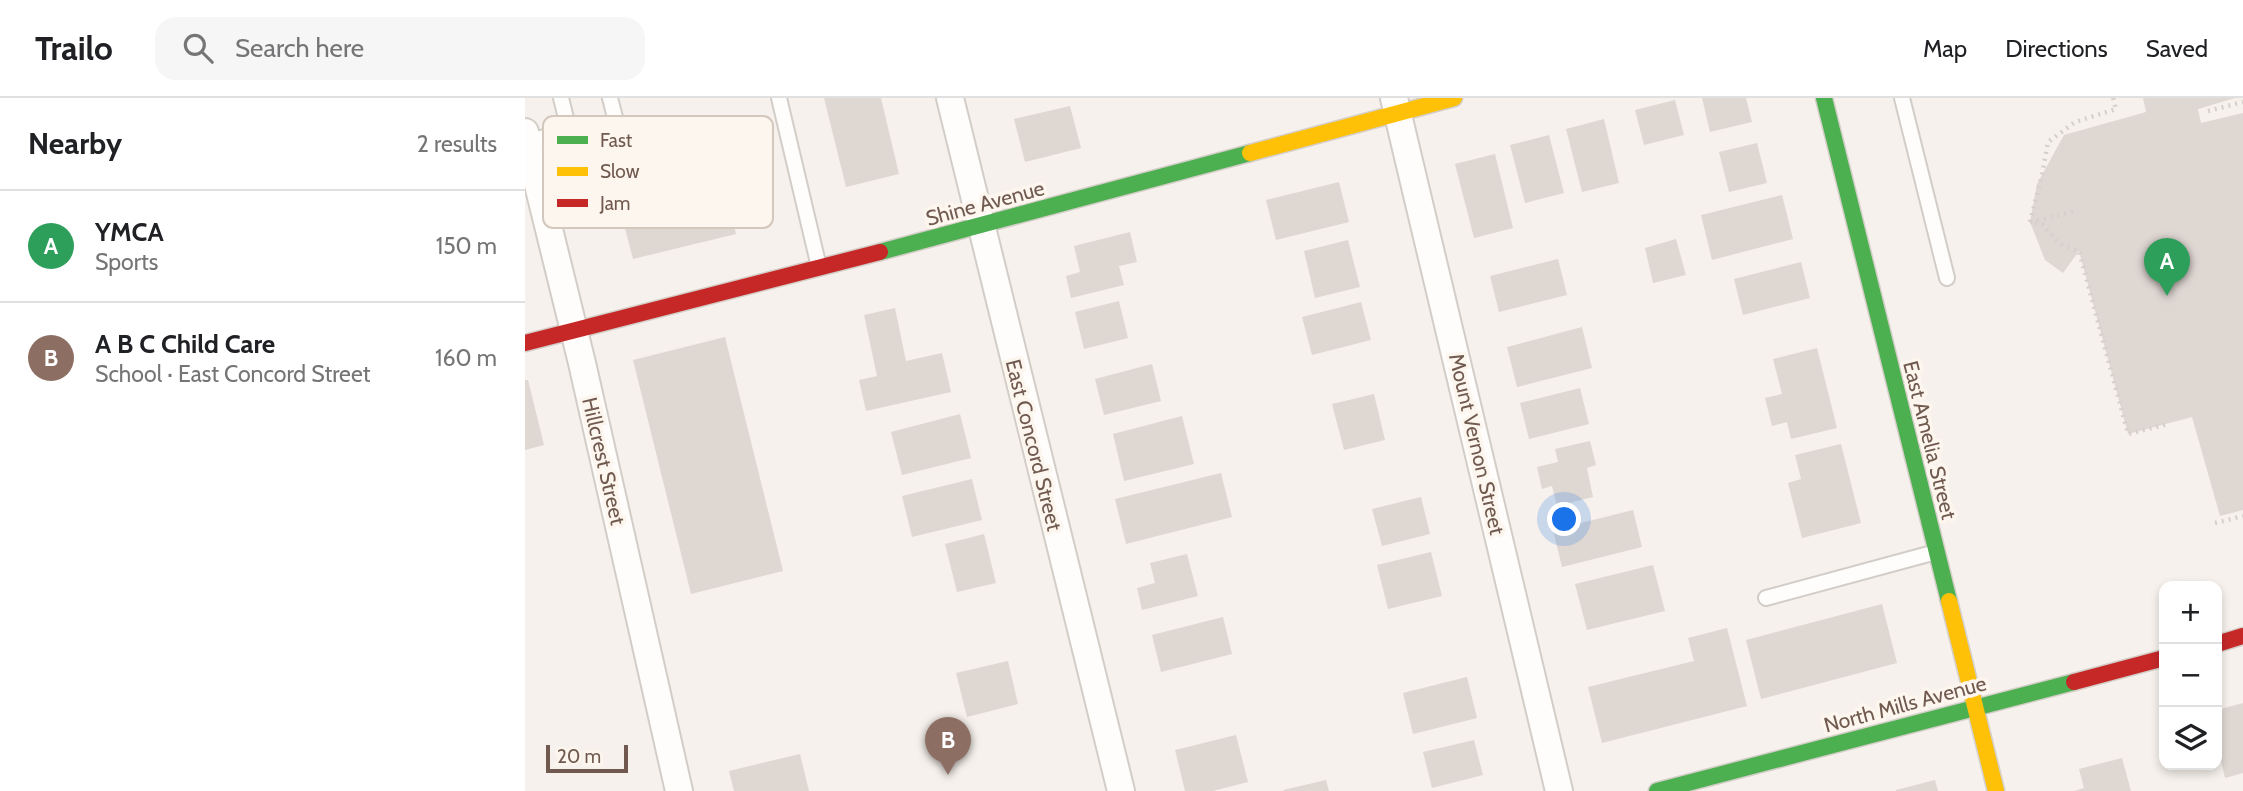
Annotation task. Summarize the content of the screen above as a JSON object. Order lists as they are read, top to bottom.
{
  "streets": {
    "street": [
      "Shine Avenue",
      "East Amelia Street",
      "Mount Vernon Street",
      "East Concord Street",
      "Hillcrest Street",
      "North Mills Avenue"
    ]
  },
  "crossings": [
    ["Shine Avenue", "Mount Vernon Street"],
    ["Shine Avenue", "East Concord Street"],
    ["Shine Avenue", "Hillcrest Street"],
    ["East Amelia Street", "North Mills Avenue"]
  ],
  "legend": ["Fast", "Slow", "Jam"],
  "scale_bar": "20 m",
  "page": {
    "header": "Trailo",
    "search": "Search here",
    "nav": ["Map", "Directions", "Saved"],
    "heading": ["Nearby", "2 results"],
    "list": [
      {
        "mark": "A",
        "name": "YMCA",
        "note": "Sports",
        "value": "150 m"
      },
      {
        "mark": "B",
        "name": "A B C Child Care",
        "note": "School · East Concord Street",
        "value": "160 m"
      }
    ],
    "pins": ["A", "B"],
    "map_buttons": ["+", "−"],
    "scale": "20 m"
  }
}
